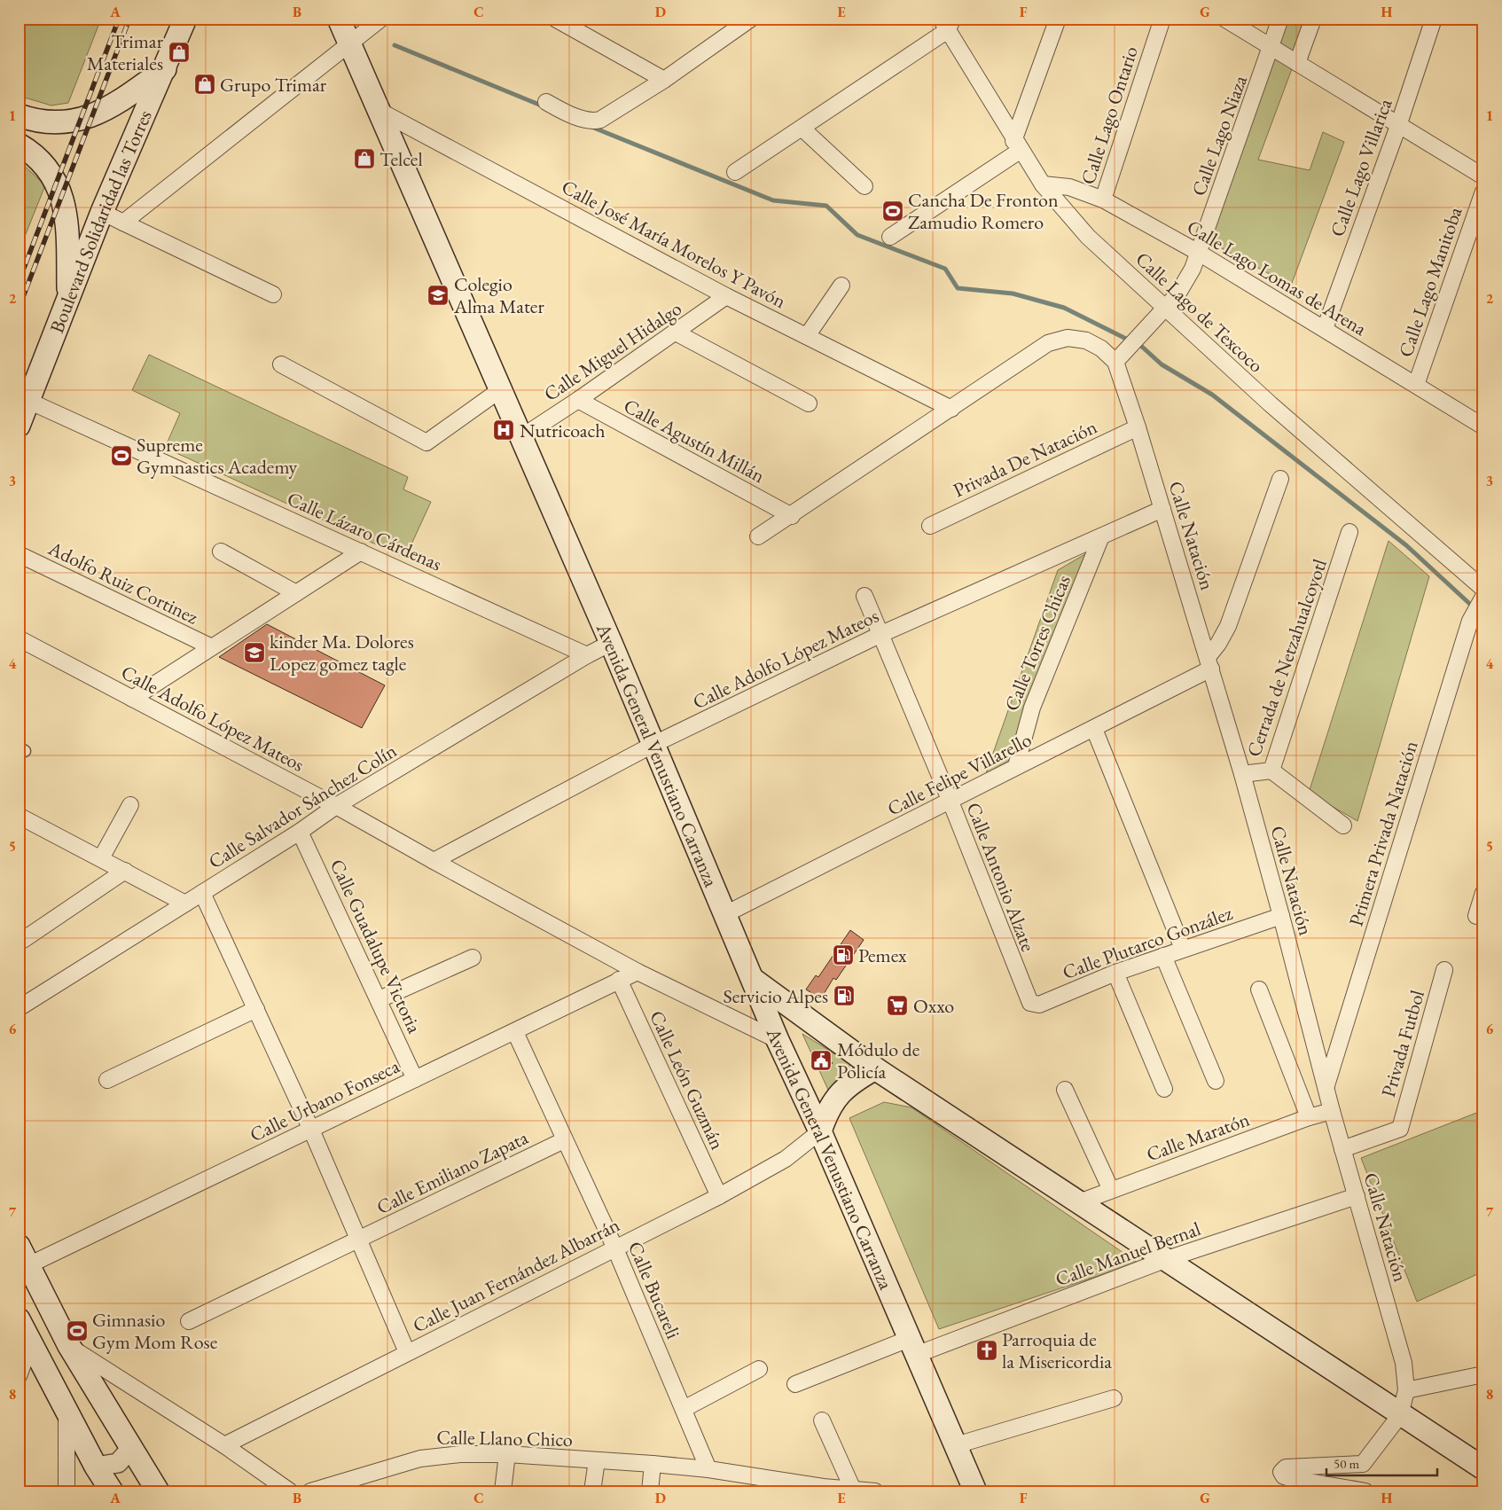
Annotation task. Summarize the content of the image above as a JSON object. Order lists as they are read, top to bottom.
{
  "streets": {
    "main road": ["Boulevard Solidaridad las Torres", "Avenida General Venustiano Carranza"],
    "street": [
      "Calle Lago Ontario",
      "Calle Lago Niaza",
      "Calle Lago Villarica",
      "Calle José María Morelos Y Pavón",
      "Calle Lago Lomas de Arena",
      "Calle Lago Manitoba",
      "Calle Lago de Texcoco",
      "Calle Miguel Hidalgo",
      "Calle Agustín Millán",
      "Privada De Natación",
      "Calle Lázaro Cárdenas",
      "Calle Natación",
      "Adolfo Ruiz Cortinez",
      "Calle Torres Chicas",
      "Cerrada de Netzahualcoyotl",
      "Calle Adolfo López Mateos",
      "Calle Felipe Villarello",
      "Calle Salvador Sánchez Colín",
      "Primera Privada Natación",
      "Calle Antonio Alzate",
      "Calle Plutarco González",
      "Calle Guadalupe Victoria",
      "Privada Futbol",
      "Calle León Guzmán",
      "Calle Urbano Fonseca",
      "Calle Maratón",
      "Calle Emiliano Zapata",
      "Calle Manuel Bernal",
      "Calle Juan Fernández Albarrán",
      "Calle Bucareli",
      "Calle Llano Chico"
    ]
  },
  "crossings": [
    ["Calle Lago Ontario", "Calle Lago Lomas de Arena"],
    ["Calle Lago Niaza", "Calle Lago Lomas de Arena"],
    ["Calle Lago Niaza", "Calle Lago de Texcoco"],
    ["Calle Lago Niaza", "Calle Natación"],
    ["Calle Lago Villarica", "Calle Lago Lomas de Arena"],
    ["Boulevard Solidaridad las Torres", "Calle Lázaro Cárdenas"],
    ["Calle José María Morelos Y Pavón", "Calle Miguel Hidalgo"],
    ["Calle José María Morelos Y Pavón", "Avenida General Venustiano Carranza"],
    ["Calle Lago Lomas de Arena", "Calle Lago Manitoba"],
    ["Calle Lago Lomas de Arena", "Calle Lago de Texcoco"],
    ["Calle Lago de Texcoco", "Primera Privada Natación"],
    ["Calle Miguel Hidalgo", "Calle Agustín Millán"],
    ["Calle Miguel Hidalgo", "Avenida General Venustiano Carranza"],
    ["Privada De Natación", "Calle Natación"],
    ["Calle Lázaro Cárdenas", "Calle Salvador Sánchez Colín"],
    ["Calle Natación", "Cerrada de Netzahualcoyotl"],
    ["Calle Natación", "Calle Adolfo López Mateos"],
    ["Calle Natación", "Calle Felipe Villarello"],
    ["Calle Natación", "Primera Privada Natación"],
    ["Calle Natación", "Calle Plutarco González"],
    ["Calle Natación", "Privada Futbol"],
    ["Calle Natación", "Calle Maratón"],
    ["Calle Natación", "Calle Manuel Bernal"],
    ["Calle Torres Chicas", "Calle Adolfo López Mateos"],
    ["Calle Torres Chicas", "Calle Felipe Villarello"],
    ["Calle Adolfo López Mateos", "Avenida General Venustiano Carranza"],
    ["Calle Adolfo López Mateos", "Calle Salvador Sánchez Colín"],
    ["Calle Adolfo López Mateos", "Calle Antonio Alzate"],
    ["Calle Adolfo López Mateos", "Calle Urbano Fonseca"],
    ["Avenida General Venustiano Carranza", "Calle Felipe Villarello"],
    ["Avenida General Venustiano Carranza", "Calle Salvador Sánchez Colín"],
    ["Avenida General Venustiano Carranza", "Calle Manuel Bernal"],
    ["Avenida General Venustiano Carranza", "Calle Juan Fernández Albarrán"],
    ["Calle Felipe Villarello", "Calle Antonio Alzate"],
    ["Calle Salvador Sánchez Colín", "Calle Guadalupe Victoria"],
    ["Calle Antonio Alzate", "Calle Plutarco González"],
    ["Calle Guadalupe Victoria", "Calle Urbano Fonseca"],
    ["Calle León Guzmán", "Calle Urbano Fonseca"],
    ["Calle León Guzmán", "Calle Juan Fernández Albarrán"],
    ["Calle Urbano Fonseca", "Calle Bucareli"],
    ["Calle Emiliano Zapata", "Calle Bucareli"],
    ["Calle Juan Fernández Albarrán", "Calle Bucareli"],
    ["Calle Bucareli", "Calle Llano Chico"]
  ],
  "places": {
    "shop": ["Trimar Materiales", "Grupo Trimar", "Telcel"],
    "sports": ["Cancha De Fronton Zamudio Romero", "Supreme Gymnastics Academy", "Gimnasio Gym Mom Rose"],
    "school or university": ["Colegio Alma Mater", "kinder Ma. Dolores Lopez gomez tagle"],
    "hospital": ["Nutricoach"],
    "fuel station": ["Pemex", "Servicio Alpes"],
    "supermarket": ["Oxxo"],
    "public building": ["Módulo de Policía"],
    "church": ["Parroquia de la Misericordia"]
  },
  "scale_bar": "50 m",
  "grid": {
    "columns": [
      "A",
      "B",
      "C",
      "D",
      "E",
      "F",
      "G",
      "H"
    ],
    "rows": [
      "1",
      "2",
      "3",
      "4",
      "5",
      "6",
      "7",
      "8"
    ]
  }
}
